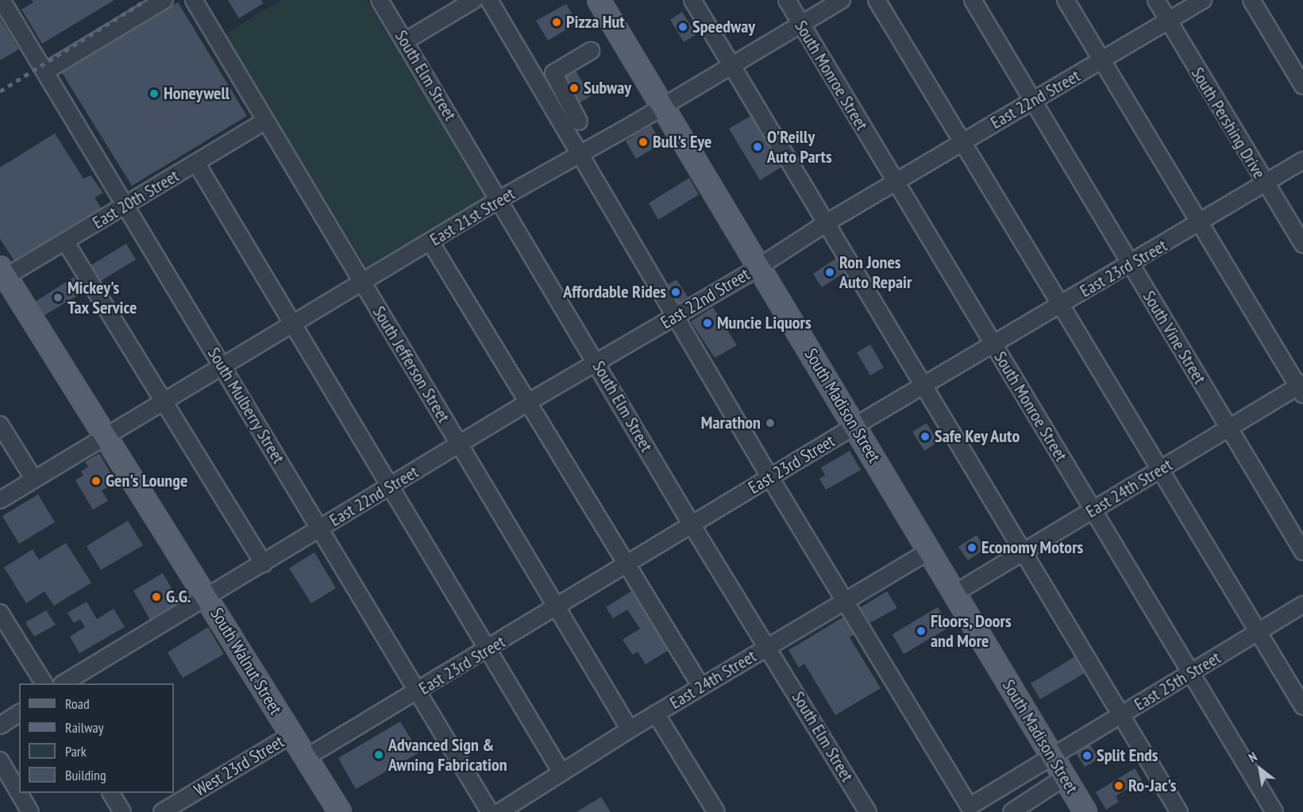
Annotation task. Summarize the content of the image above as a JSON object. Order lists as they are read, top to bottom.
{
  "streets": {
    "main road": ["South Madison Street", "South Walnut Street"],
    "street": [
      "South Elm Street",
      "South Monroe Street",
      "East 22nd Street",
      "South Pershing Drive",
      "East 20th Street",
      "East 21st Street",
      "East 23rd Street",
      "South Vine Street",
      "South Jefferson Street",
      "South Mulberry Street",
      "East 24th Street",
      "East 25th Street",
      "West 23rd Street"
    ]
  },
  "crossings": [
    ["South Elm Street", "East 22nd Street"],
    ["South Elm Street", "East 21st Street"],
    ["South Elm Street", "East 23rd Street"],
    ["South Elm Street", "East 24th Street"],
    ["South Monroe Street", "East 22nd Street"],
    ["South Monroe Street", "East 21st Street"],
    ["South Monroe Street", "East 23rd Street"],
    ["South Monroe Street", "East 24th Street"],
    ["South Monroe Street", "East 25th Street"],
    ["East 22nd Street", "South Pershing Drive"],
    ["East 22nd Street", "South Vine Street"],
    ["East 22nd Street", "South Jefferson Street"],
    ["East 22nd Street", "South Mulberry Street"],
    ["East 22nd Street", "South Madison Street"],
    ["East 22nd Street", "South Walnut Street"],
    ["South Pershing Drive", "East 23rd Street"],
    ["East 20th Street", "South Jefferson Street"],
    ["East 20th Street", "South Mulberry Street"],
    ["East 20th Street", "South Walnut Street"],
    ["East 21st Street", "South Jefferson Street"],
    ["East 21st Street", "South Mulberry Street"],
    ["East 21st Street", "South Madison Street"],
    ["East 21st Street", "South Walnut Street"],
    ["East 23rd Street", "South Vine Street"],
    ["East 23rd Street", "South Jefferson Street"],
    ["East 23rd Street", "South Mulberry Street"],
    ["East 23rd Street", "South Madison Street"],
    ["East 23rd Street", "South Walnut Street"],
    ["South Vine Street", "East 24th Street"],
    ["South Jefferson Street", "East 24th Street"],
    ["South Madison Street", "East 24th Street"],
    ["South Madison Street", "East 25th Street"],
    ["East 24th Street", "East 25th Street"],
    ["South Walnut Street", "West 23rd Street"]
  ],
  "places": [
    "Pizza Hut",
    "Speedway",
    "Subway",
    "Honeywell",
    "Bull's Eye",
    "O'Reilly Auto Parts",
    "Ron Jones Auto Repair",
    "Affordable Rides",
    "Mickey's Tax Service",
    "Muncie Liquors",
    "Marathon",
    "Safe Key Auto",
    "Gen's Lounge",
    "Economy Motors",
    "G.G.",
    "Floors, Doors and More",
    "Advanced Sign & Awning Fabrication",
    "Split Ends",
    "Ro-Jac's"
  ],
  "legend": [
    "Road",
    "Railway",
    "Park",
    "Building"
  ],
  "north": "top left"
}
